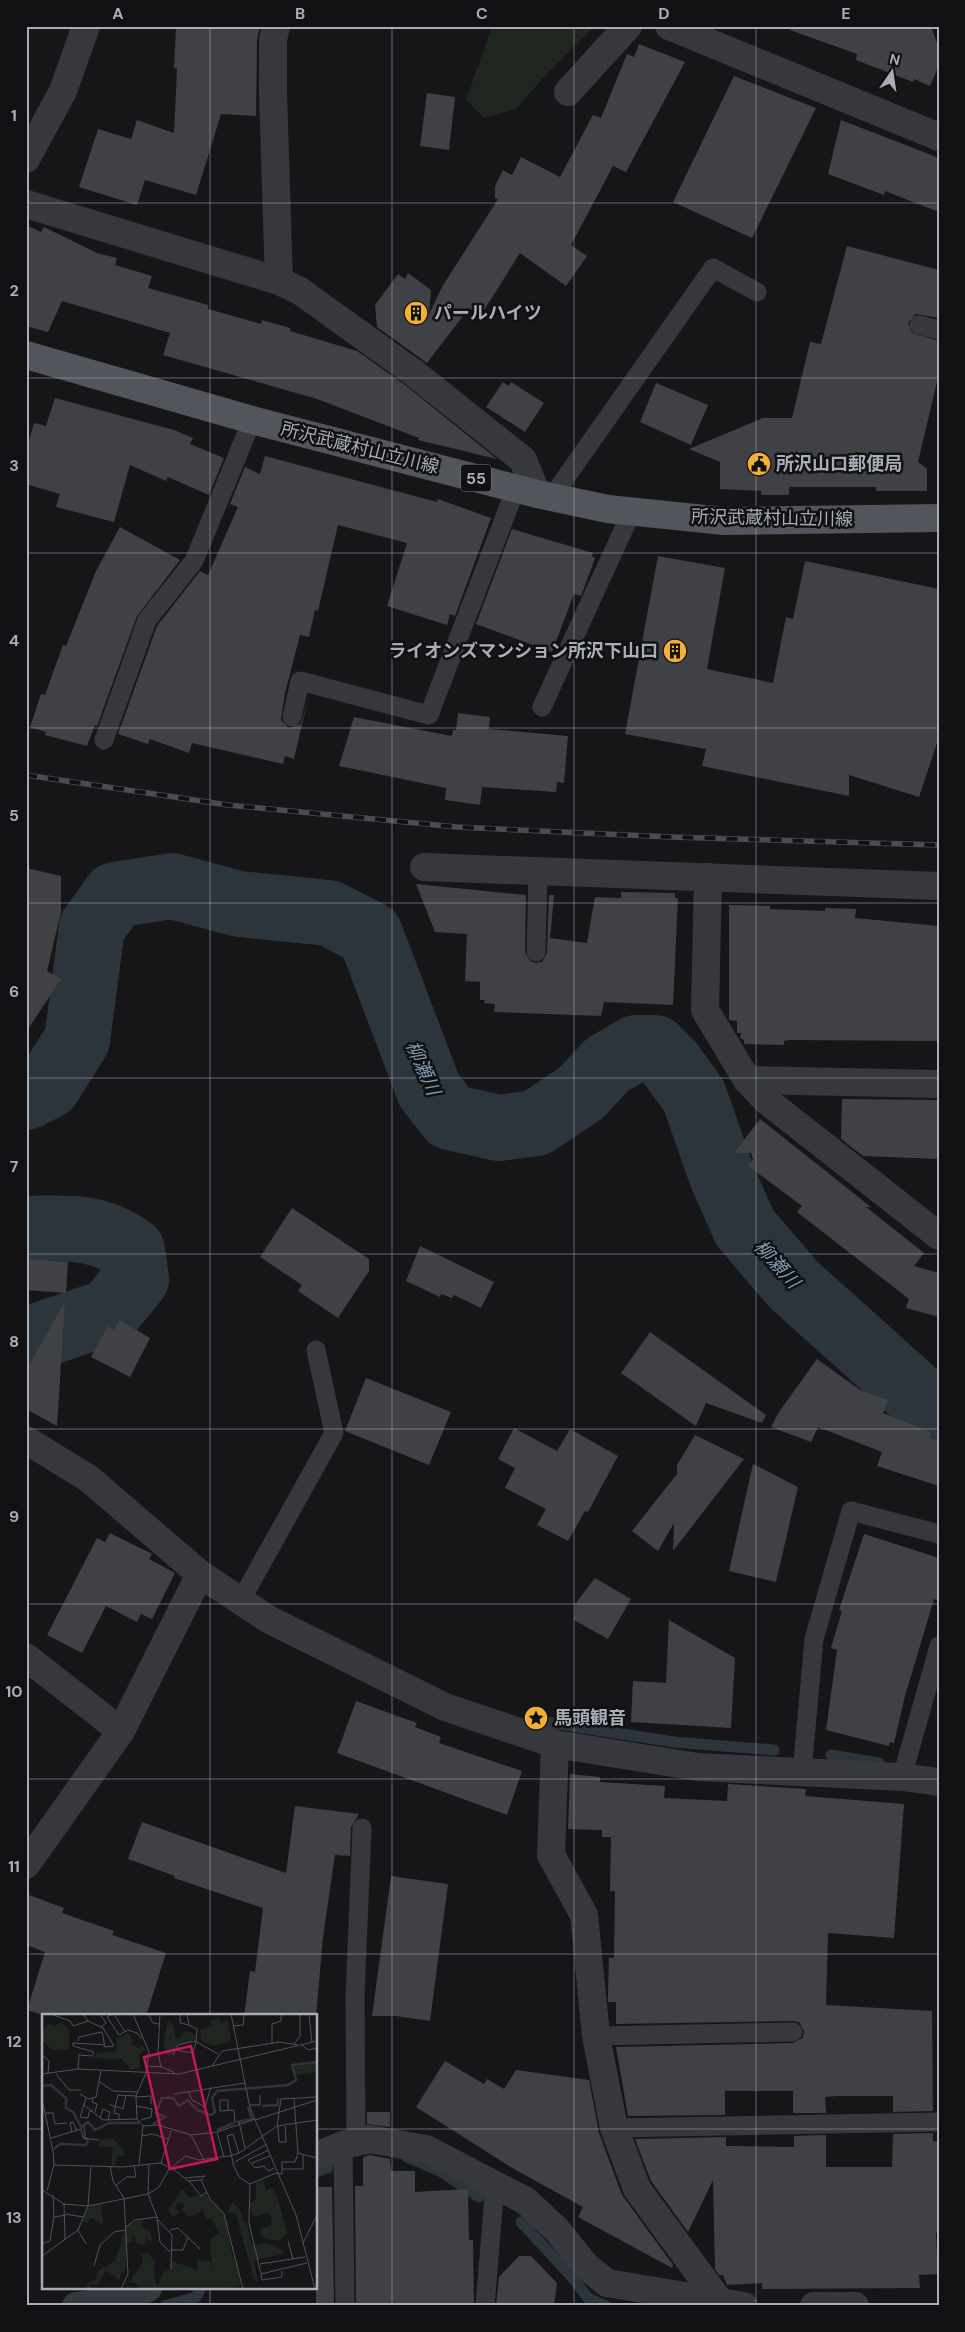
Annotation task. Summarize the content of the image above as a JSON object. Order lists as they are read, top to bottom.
{
  "streets": {
    "main road": ["所沢武蔵村山立川線", "55"]
  },
  "water": ["柳瀬川"],
  "places": {
    "building": ["パールハイツ", "ライオンズマンション所沢下山口"],
    "public building": ["所沢山口郵便局"],
    "place": ["馬頭観音"]
  },
  "north": "top",
  "grid": {
    "columns": [
      "A",
      "B",
      "C",
      "D",
      "E"
    ],
    "rows": [
      "1",
      "2",
      "3",
      "4",
      "5",
      "6",
      "7",
      "8",
      "9",
      "10",
      "11",
      "12",
      "13"
    ]
  }
}
